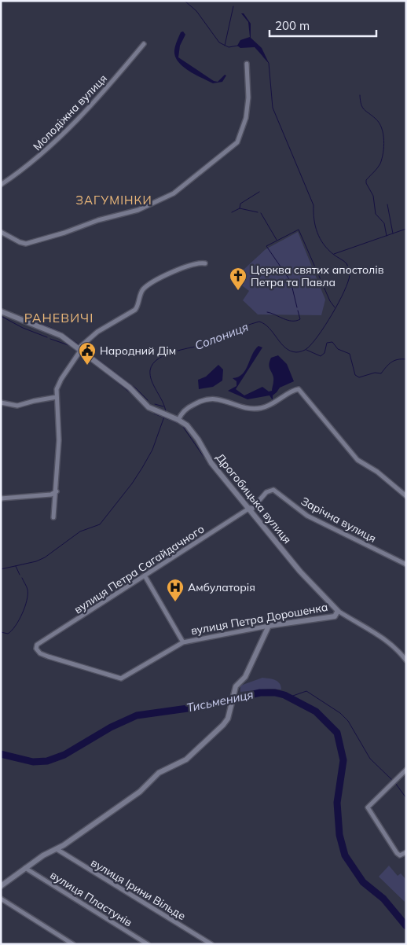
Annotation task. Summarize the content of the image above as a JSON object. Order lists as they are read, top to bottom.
{
  "streets": {
    "street": [
      "Молодіжна вулиця",
      "Дрогобицька вулиця",
      "Зарічна вулиця",
      "вулиця Петра Сагайдачного",
      "вулиця Петра Дорошенка",
      "вулиця Ірини Вільде",
      "вулиця Пластунів"
    ]
  },
  "crossings": [
    ["Дрогобицька вулиця", "Зарічна вулиця"],
    ["Дрогобицька вулиця", "вулиця Петра Сагайдачного"],
    ["Дрогобицька вулиця", "вулиця Петра Дорошенка"],
    ["Зарічна вулиця", "вулиця Петра Сагайдачного"],
    ["вулиця Петра Сагайдачного", "вулиця Петра Дорошенка"]
  ],
  "districts": ["ЗАГУМІНКИ", "РАНЕВИЧІ"],
  "water": ["Солониця", "Тисьмениця"],
  "places": {
    "church": ["Церква святих апостолів Петра та Павла"],
    "public building": ["Народний Дім"],
    "hospital": ["Амбулаторія"]
  },
  "scale_bar": "200 m"
}
